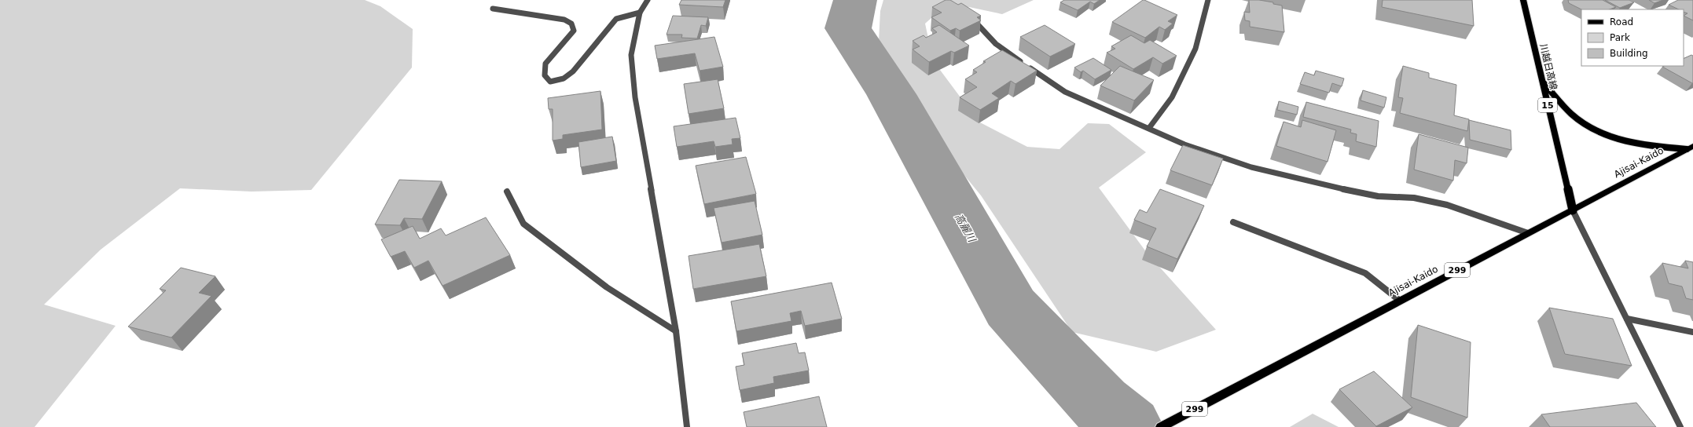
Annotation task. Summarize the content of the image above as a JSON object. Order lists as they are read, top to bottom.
{
  "streets": {
    "highway": ["Ajisai-Kaido", "299"],
    "main road": ["川越日高線", "15"]
  },
  "crossings": [
    ["川越日高線", "Ajisai-Kaido"]
  ],
  "water": ["高麗川"],
  "legend": ["Road", "Park", "Building"]
}
